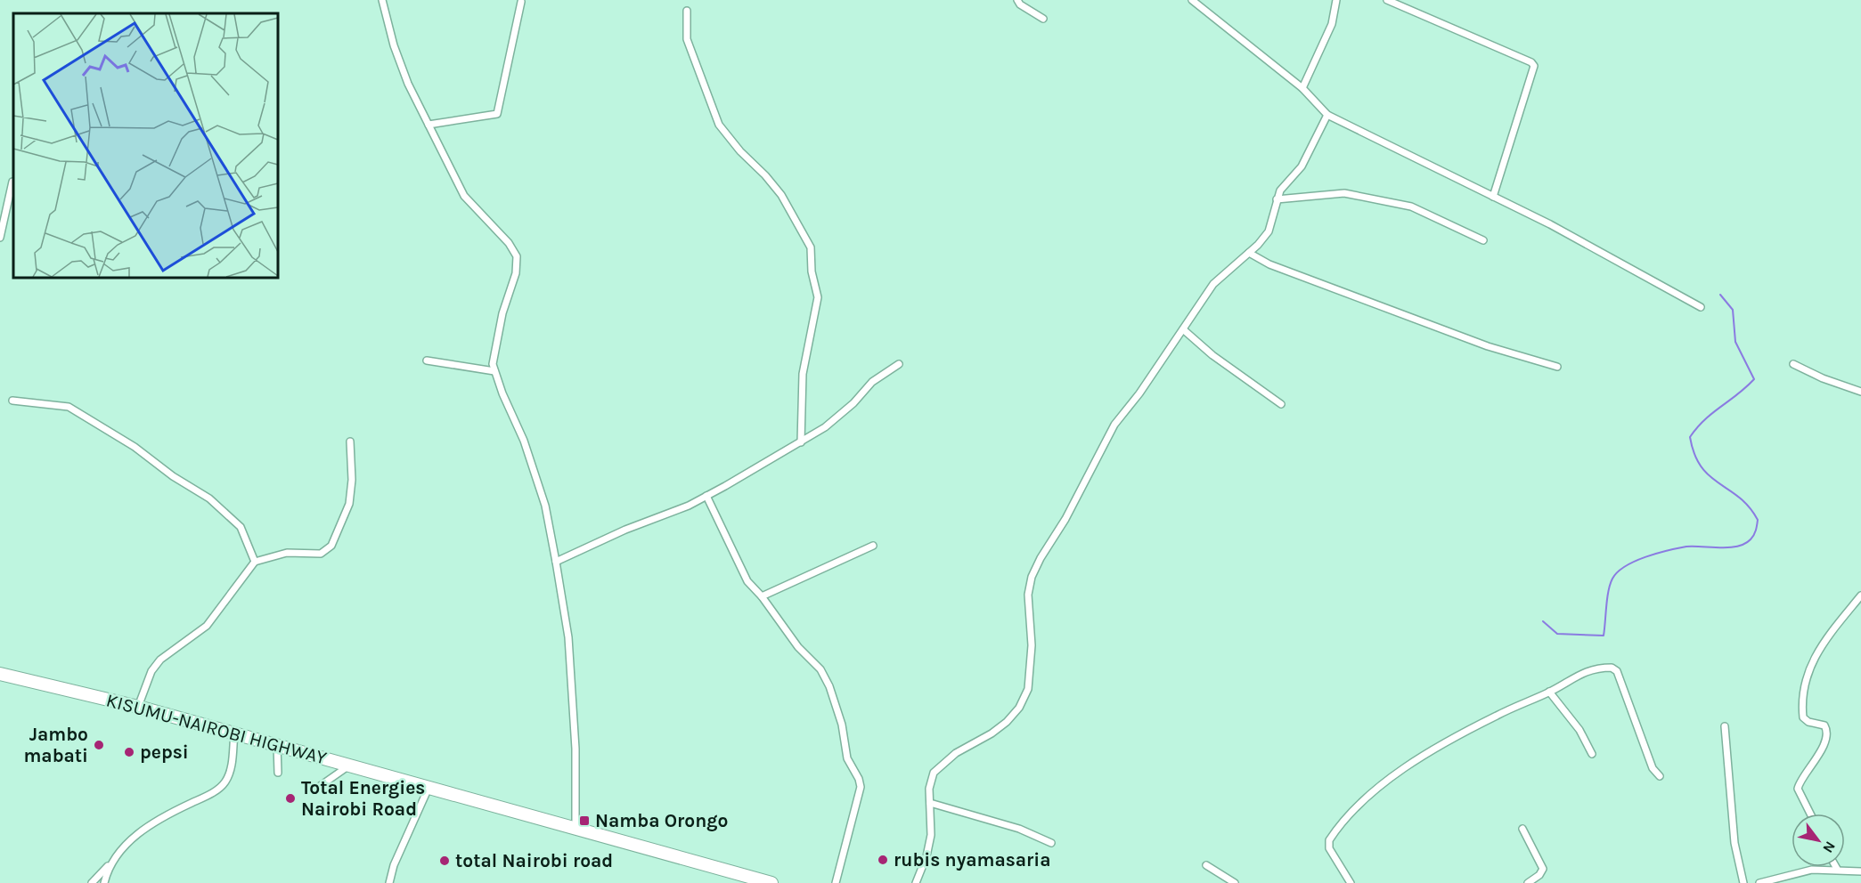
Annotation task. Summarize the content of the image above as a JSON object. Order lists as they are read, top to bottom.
{
  "streets": {
    "highway": ["KISUMU-NAIROBI HIGHWAY"]
  },
  "places": {
    "other": [
      "Jambo mabati",
      "pepsi",
      "Total Energies Nairobi Road",
      "rubis nyamasaria",
      "total Nairobi road"
    ],
    "transit": ["Namba Orongo"]
  },
  "north": "bottom right"
}
